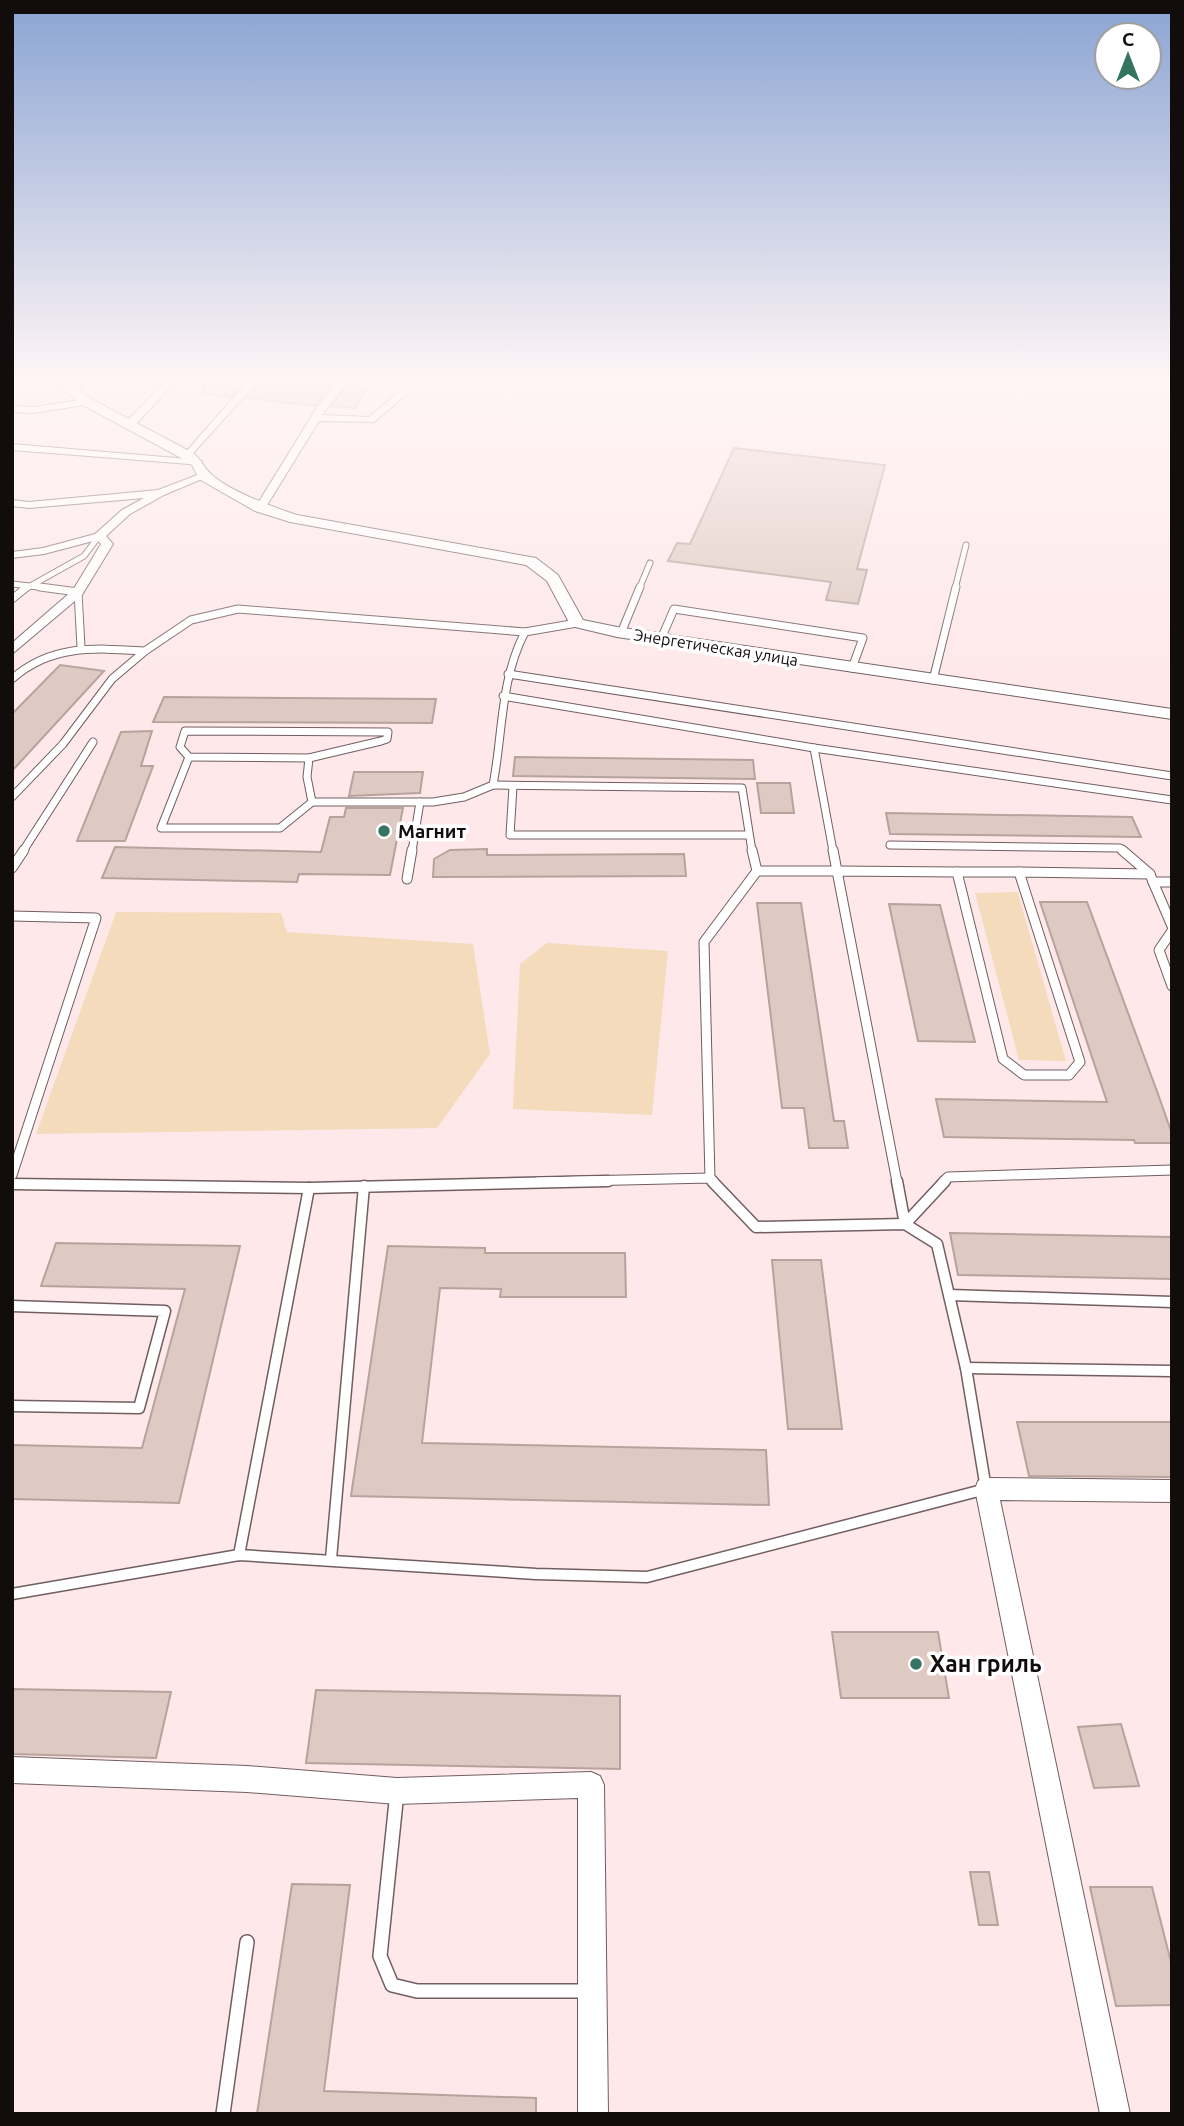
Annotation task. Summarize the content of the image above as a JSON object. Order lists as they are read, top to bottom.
{
  "streets": {
    "street": ["Энергетическая улица"]
  },
  "places": ["Магнит", "Хан гриль"],
  "north": "top"
}
